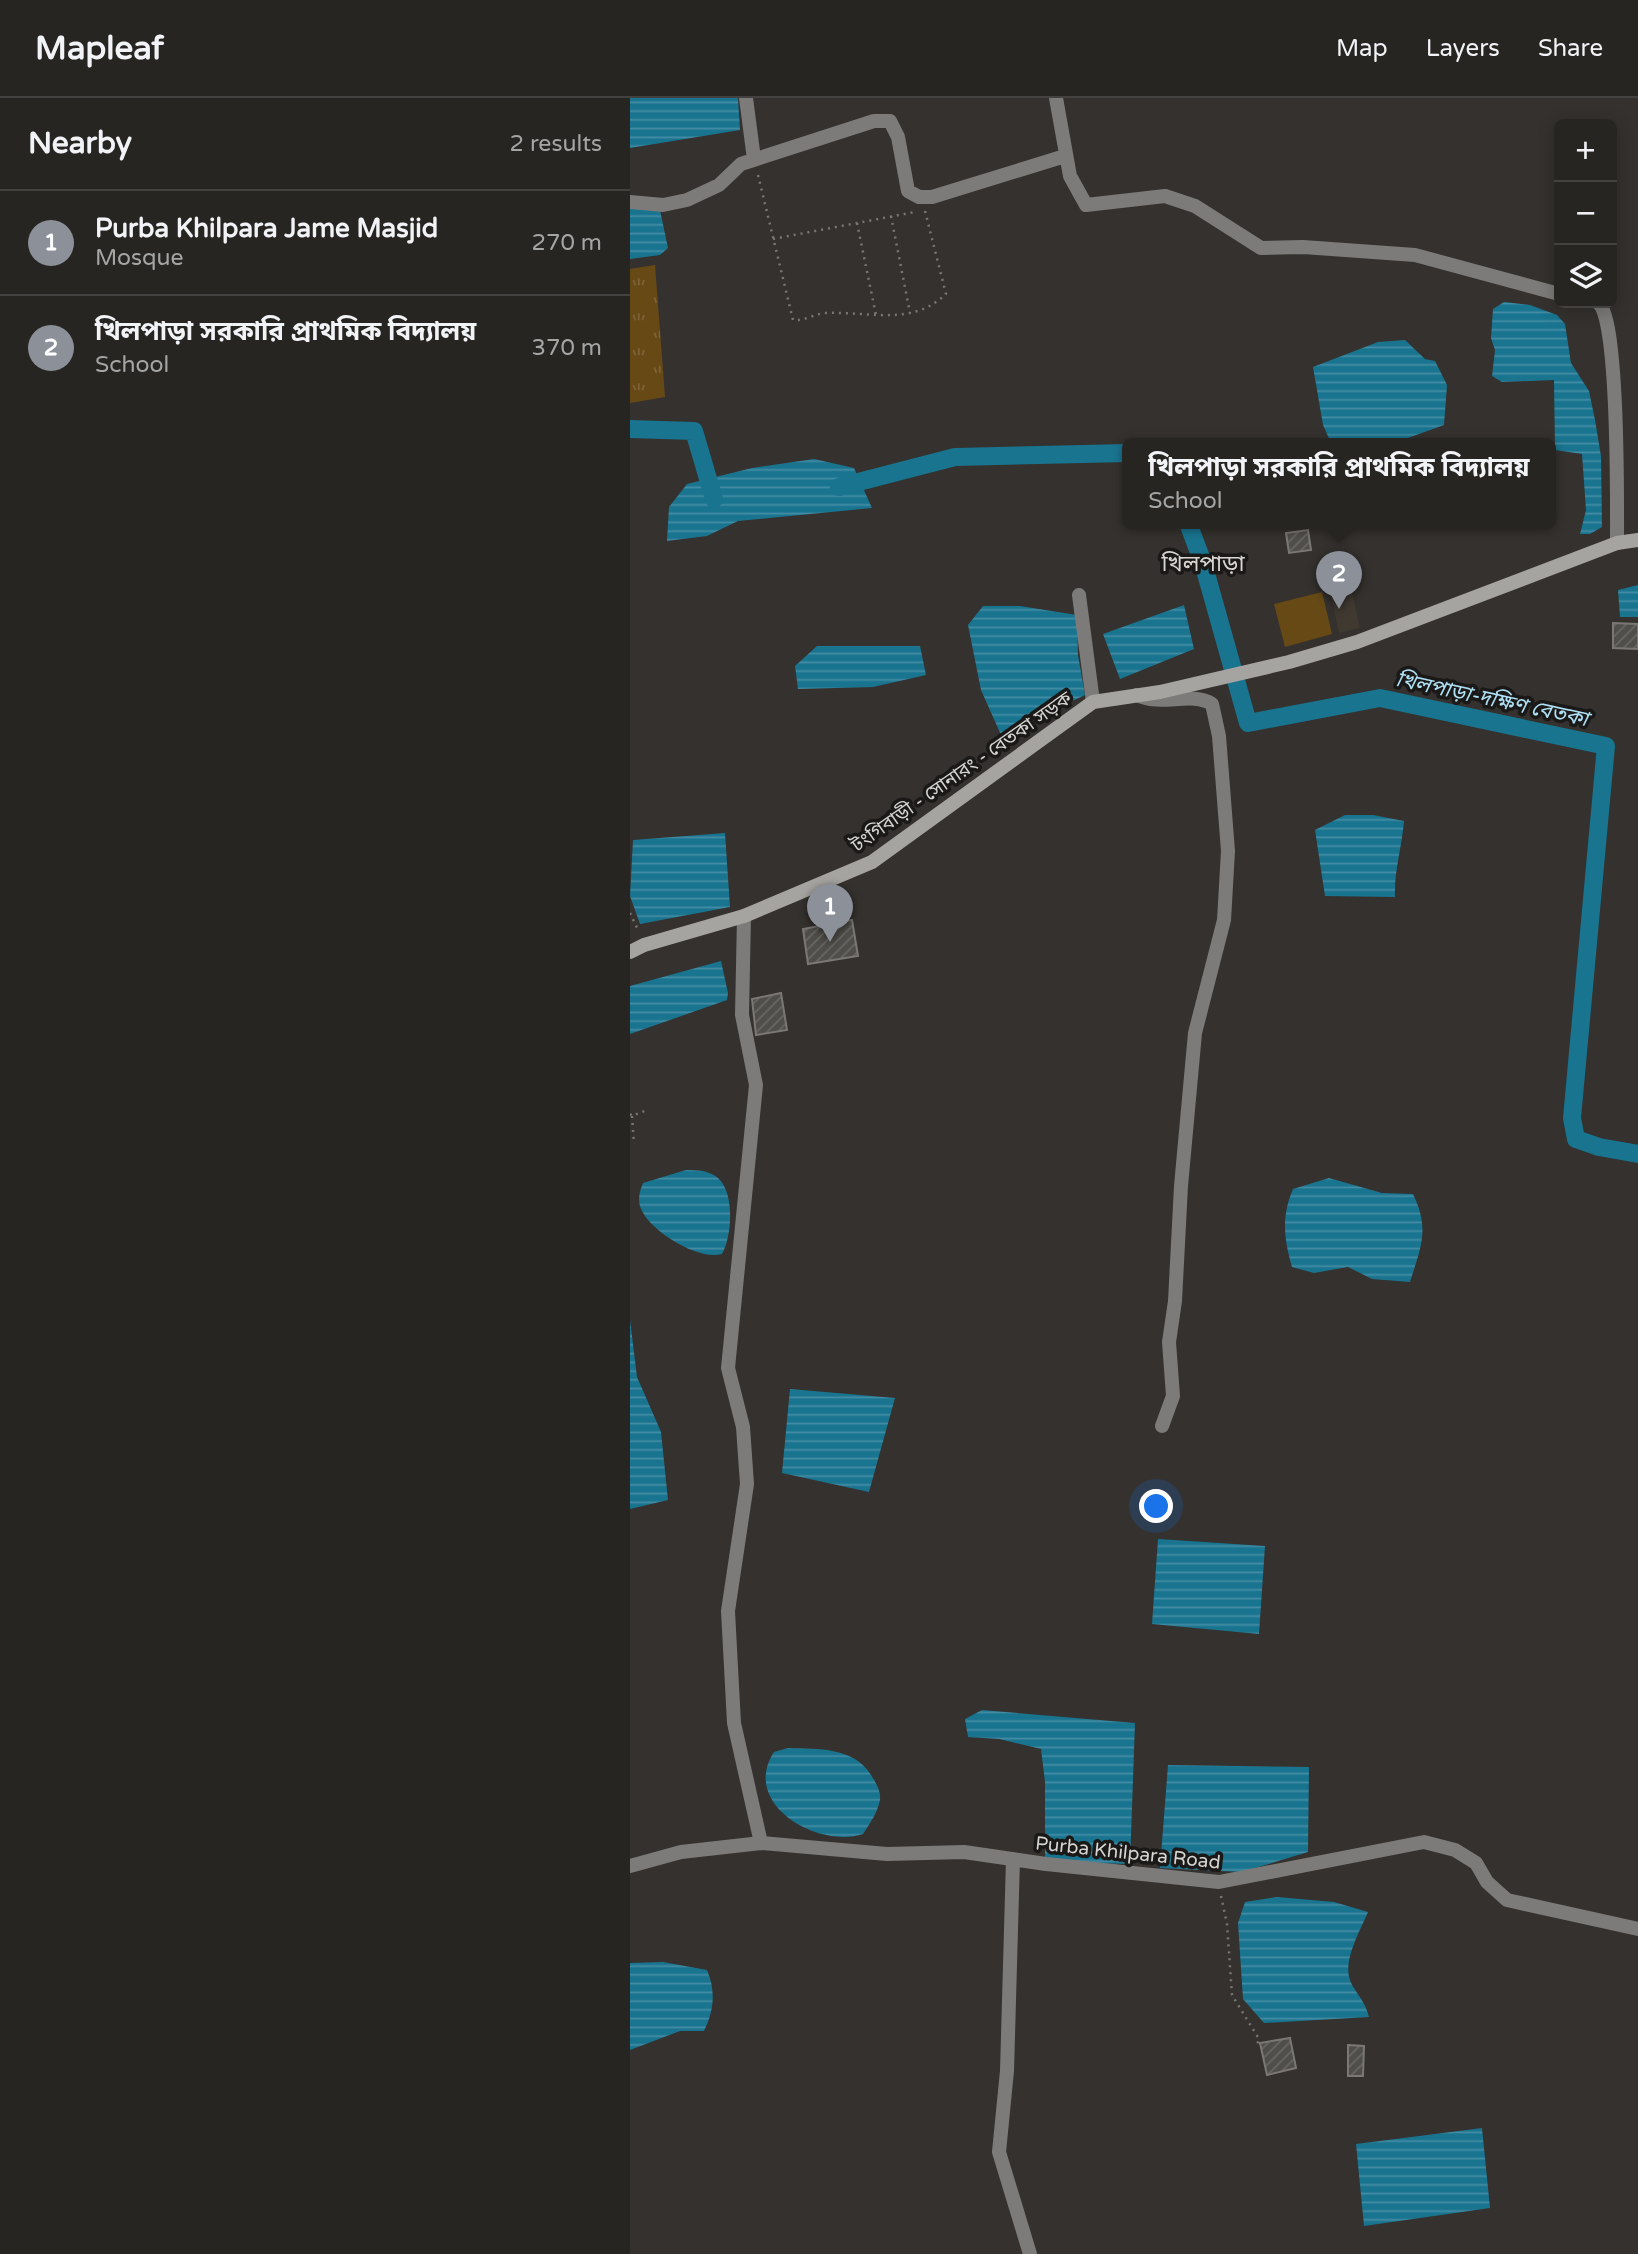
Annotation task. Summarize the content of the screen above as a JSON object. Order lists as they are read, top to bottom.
{
  "streets": {
    "street": ["টংগিবাড়ী - সোনারং - বেতকা সড়ক", "Purba Khilpara Road"]
  },
  "districts": ["খিলপাড়া"],
  "water": ["খিলপাড়া-দক্ষিণ বেতকা"],
  "page": {
    "header": "Mapleaf",
    "nav": ["Map", "Layers", "Share"],
    "heading": ["Nearby", "2 results"],
    "map_buttons": ["+", "−"],
    "list": [
      {
        "mark": "1",
        "name": "Purba Khilpara Jame Masjid",
        "note": "Mosque",
        "value": "270 m"
      },
      {
        "mark": "2",
        "name": "খিলপাড়া সরকারি প্রাথমিক বিদ্যালয়",
        "note": "School",
        "value": "370 m"
      }
    ],
    "popup": ["খিলপাড়া সরকারি প্রাথমিক বিদ্যালয়", "School"],
    "pins": ["2", "1"]
  }
}
